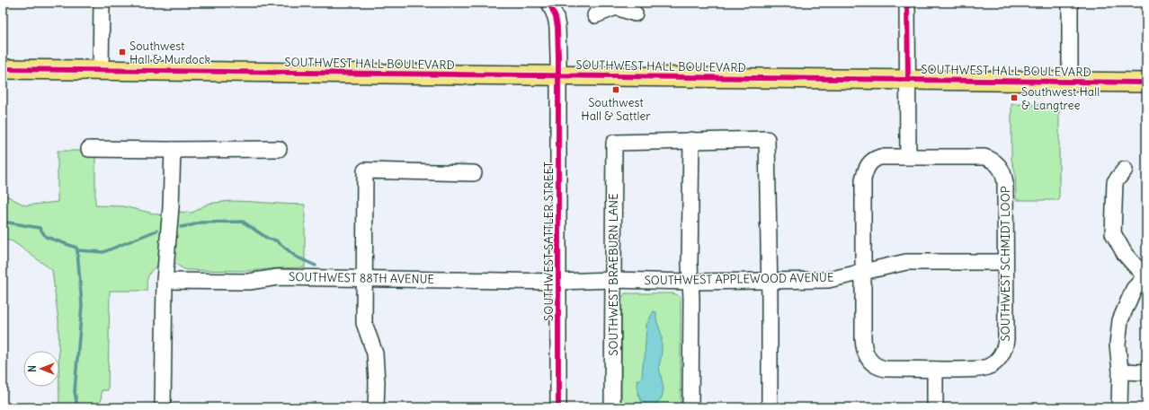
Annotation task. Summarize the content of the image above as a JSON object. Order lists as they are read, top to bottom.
{
  "streets": {
    "main road": ["SOUTHWEST HALL BOULEVARD"],
    "street": [
      "SOUTHWEST SATTLER STREET",
      "SOUTHWEST SCHMIDT LOOP",
      "SOUTHWEST BRAEBURN LANE",
      "SOUTHWEST 88TH AVENUE",
      "SOUTHWEST APPLEWOOD AVENUE"
    ]
  },
  "crossings": [
    ["SOUTHWEST HALL BOULEVARD", "SOUTHWEST SATTLER STREET"],
    ["SOUTHWEST SATTLER STREET", "SOUTHWEST 88TH AVENUE"],
    ["SOUTHWEST SATTLER STREET", "SOUTHWEST APPLEWOOD AVENUE"],
    ["SOUTHWEST SCHMIDT LOOP", "SOUTHWEST APPLEWOOD AVENUE"],
    ["SOUTHWEST BRAEBURN LANE", "SOUTHWEST APPLEWOOD AVENUE"],
    ["SOUTHWEST 88TH AVENUE", "SOUTHWEST APPLEWOOD AVENUE"]
  ],
  "places": {
    "transit": ["Southwest Hall & Murdock", "Southwest Hall & Sattler", "Southwest Hall & Langtree"]
  },
  "north": "left"
}
